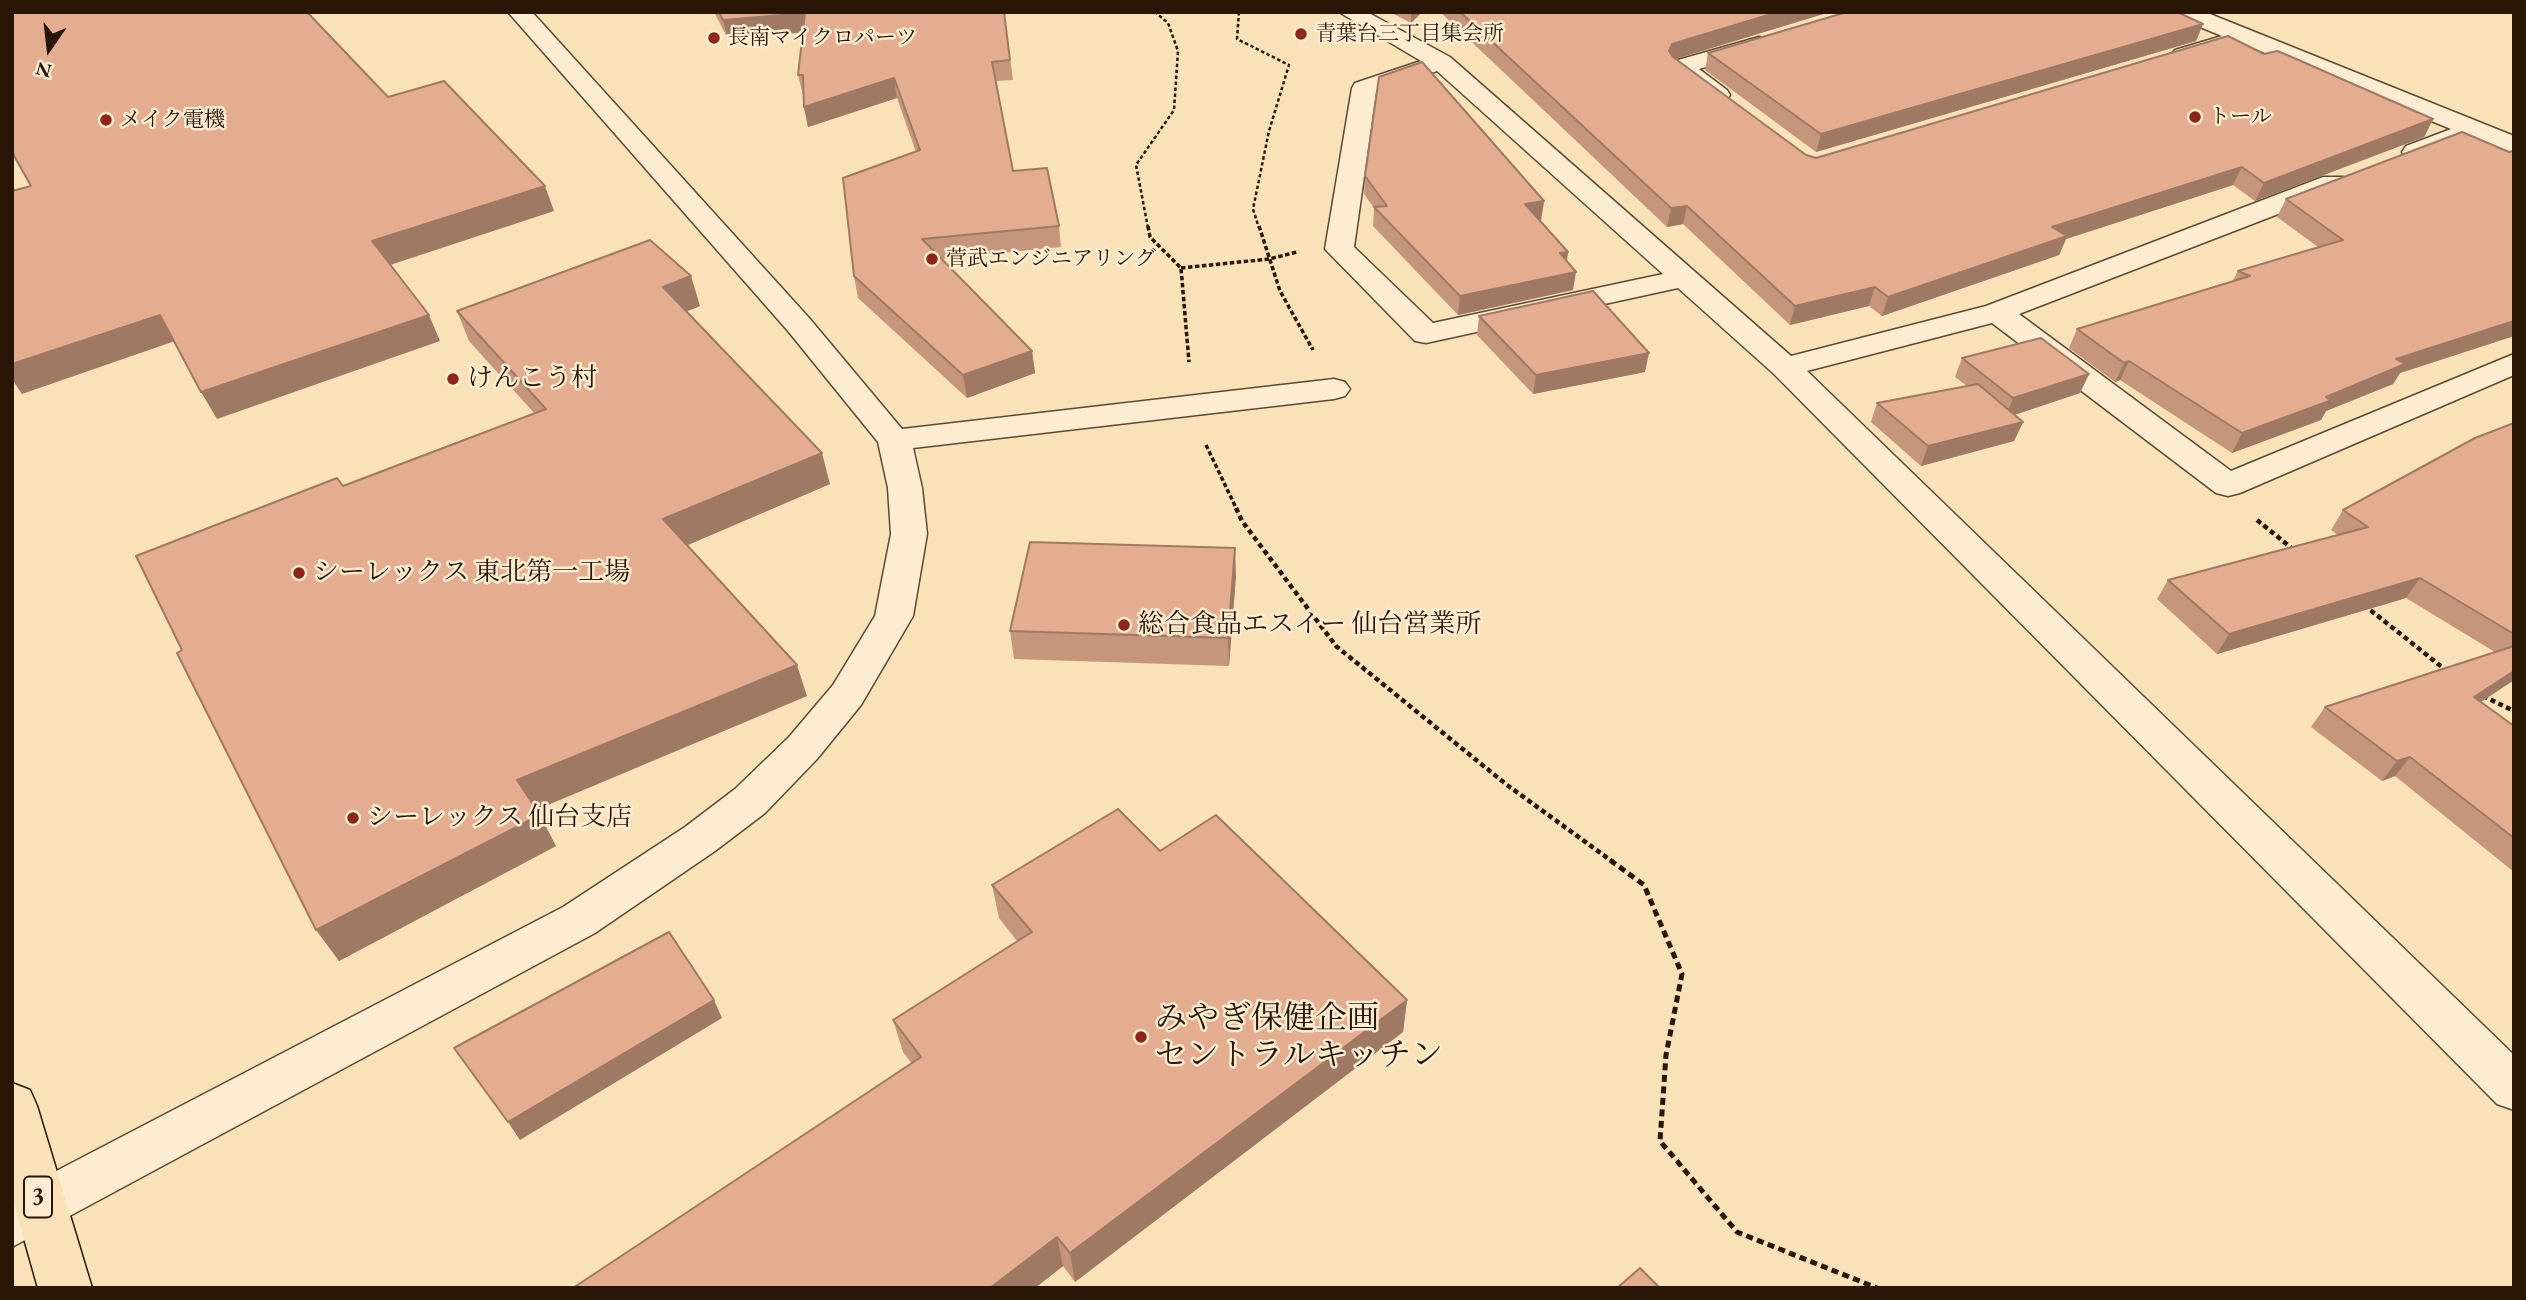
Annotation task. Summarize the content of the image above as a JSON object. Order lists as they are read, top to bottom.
{
  "streets": {
    "main road": ["3"]
  },
  "places": [
    "青葉台三丁目集会所",
    "長南マイクロパーツ",
    "トール",
    "メイク電機",
    "菅武エンジニアリング",
    "けんこう村",
    "シーレックス 東北第一工場",
    "総合食品エスイー 仙台営業所",
    "シーレックス 仙台支店",
    "みやぎ保健企画 セントラルキッチン"
  ],
  "north": "bottom"
}
